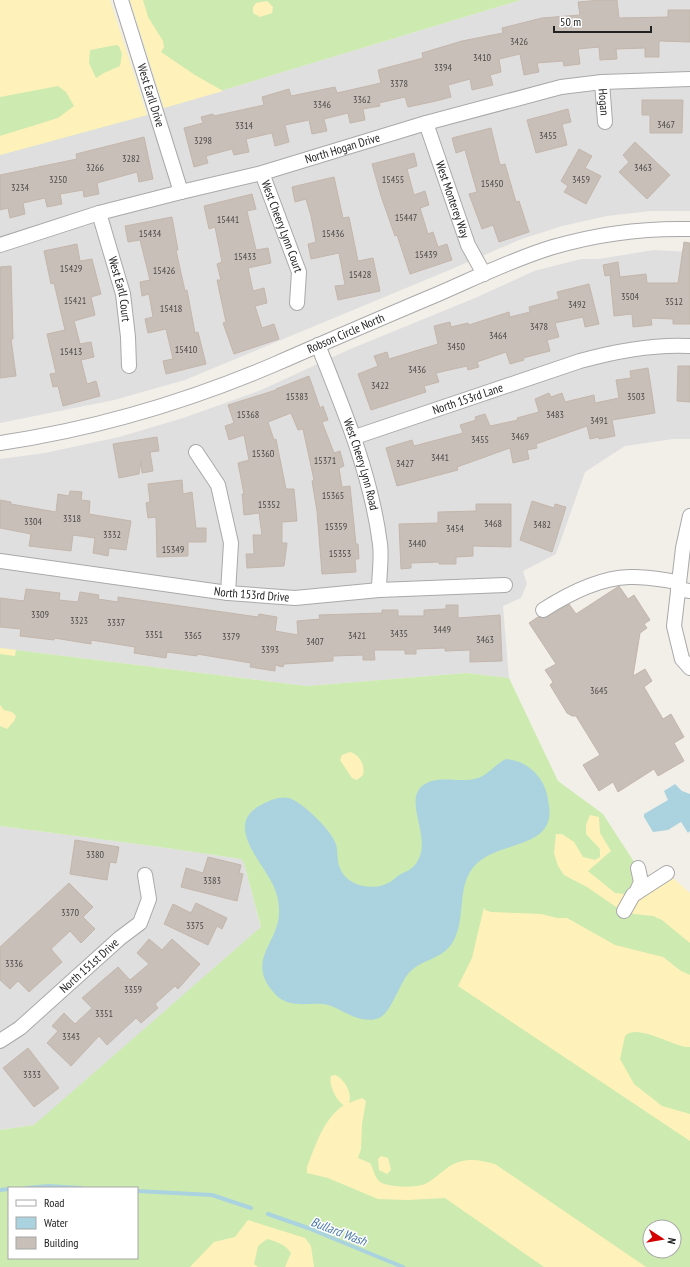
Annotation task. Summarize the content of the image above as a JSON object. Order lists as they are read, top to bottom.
{
  "streets": {
    "street": [
      "West Earll Drive",
      "Hogan",
      "North Hogan Drive",
      "West Monterey Way",
      "West Cheery Lynn Court",
      "West Earll Court",
      "Robson Circle North",
      "North 153rd Lane",
      "West Cheery Lynn Road",
      "North 153rd Drive",
      "North 151st Drive"
    ]
  },
  "crossings": [
    ["West Earll Drive", "North Hogan Drive"],
    ["Hogan", "North Hogan Drive"],
    ["North Hogan Drive", "West Monterey Way"],
    ["North Hogan Drive", "West Cheery Lynn Court"],
    ["North Hogan Drive", "West Earll Court"],
    ["West Monterey Way", "Robson Circle North"],
    ["Robson Circle North", "West Cheery Lynn Road"],
    ["North 153rd Lane", "West Cheery Lynn Road"],
    ["West Cheery Lynn Road", "North 153rd Drive"]
  ],
  "water": ["Bullard Wash"],
  "house_numbers": [
    "3426",
    "3410",
    "3394",
    "3378",
    "3362",
    "3346",
    "3467",
    "3314",
    "3455",
    "3298",
    "3282",
    "3266",
    "3463",
    "3250",
    "15455",
    "3459",
    "15450",
    "3234",
    "15447",
    "15441",
    "15434",
    "15436",
    "15439",
    "15433",
    "15429",
    "15426",
    "15428",
    "3504",
    "15421",
    "3512",
    "3492",
    "15418",
    "3478",
    "3464",
    "3450",
    "15410",
    "15413",
    "3436",
    "3422",
    "15383",
    "3503",
    "15368",
    "3483",
    "3491",
    "3469",
    "3455",
    "15360",
    "3441",
    "15371",
    "3427",
    "15365",
    "15352",
    "3318",
    "3304",
    "3468",
    "3482",
    "15359",
    "3454",
    "3332",
    "3440",
    "15349",
    "15353",
    "3309",
    "3323",
    "3337",
    "3449",
    "3435",
    "3351",
    "3365",
    "3421",
    "3379",
    "3463",
    "3407",
    "3393",
    "3645",
    "3380",
    "3383",
    "3370",
    "3375",
    "3336",
    "3359",
    "3351",
    "3343",
    "3333"
  ],
  "legend": ["Road", "Water", "Building"],
  "scale_bar": "50 m",
  "north": "right"
}
